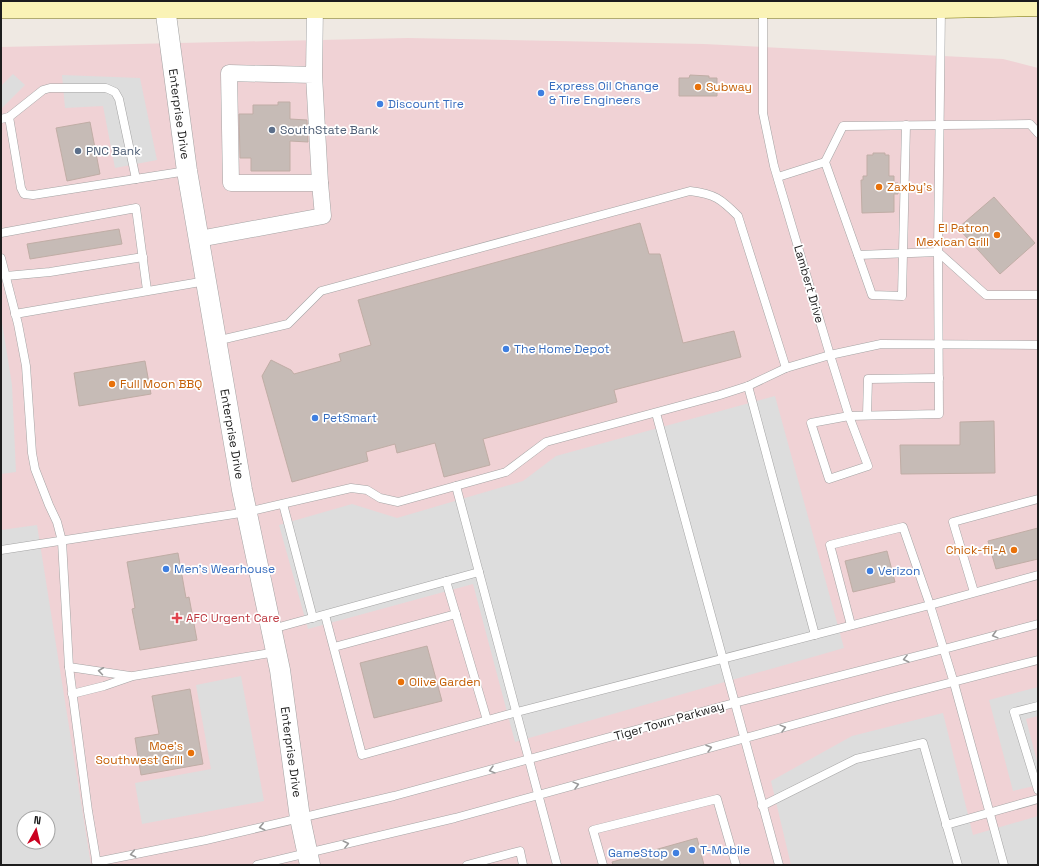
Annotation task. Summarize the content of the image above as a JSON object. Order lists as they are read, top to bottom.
{
  "streets": {
    "street": ["Enterprise Drive"],
    "lane": ["Lambert Drive", "Tiger Town Parkway"]
  },
  "crossings": [
    ["Enterprise Drive", "Tiger Town Parkway"]
  ],
  "places": {
    "other": [
      "Subway",
      "Express Oil Change & Tire Engineers",
      "Discount Tire",
      "SouthState Bank",
      "PNC Bank",
      "Zaxby's",
      "El Patron Mexican Grill",
      "The Home Depot",
      "Full Moon BBQ",
      "PetSmart",
      "Chick-fil-A",
      "Men's Wearhouse",
      "Verizon",
      "Olive Garden",
      "Moe's Southwest Grill",
      "T-Mobile",
      "GameStop"
    ],
    "health": ["AFC Urgent Care"]
  },
  "north": "top"
}
